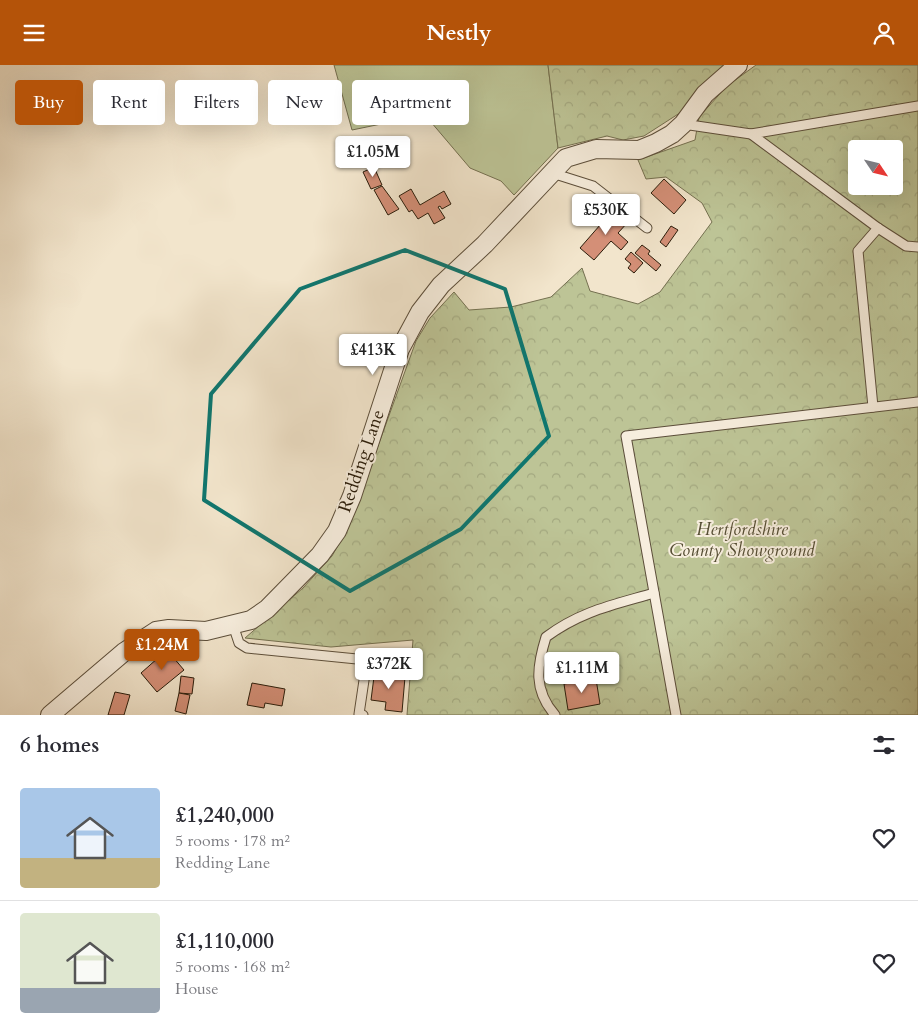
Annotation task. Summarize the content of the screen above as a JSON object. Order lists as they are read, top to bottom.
{
  "streets": {
    "street": ["Redding Lane"]
  },
  "parks": ["Hertfordshire County Showground"],
  "north": "bottom right",
  "page": {
    "header": "Nestly",
    "chip": [
      "Buy",
      "Rent",
      "Filters",
      "New",
      "Apartment"
    ],
    "price": [
      "£1.05M",
      "£530K",
      "£413K",
      "£1.24M",
      "£372K",
      "£1.11M"
    ],
    "heading": "6 homes",
    "list": [
      {
        "name": "£1,240,000",
        "note": "5 rooms · 178 m² · Redding Lane"
      },
      {
        "name": "£1,110,000",
        "note": "5 rooms · 168 m² · House"
      }
    ]
  }
}
